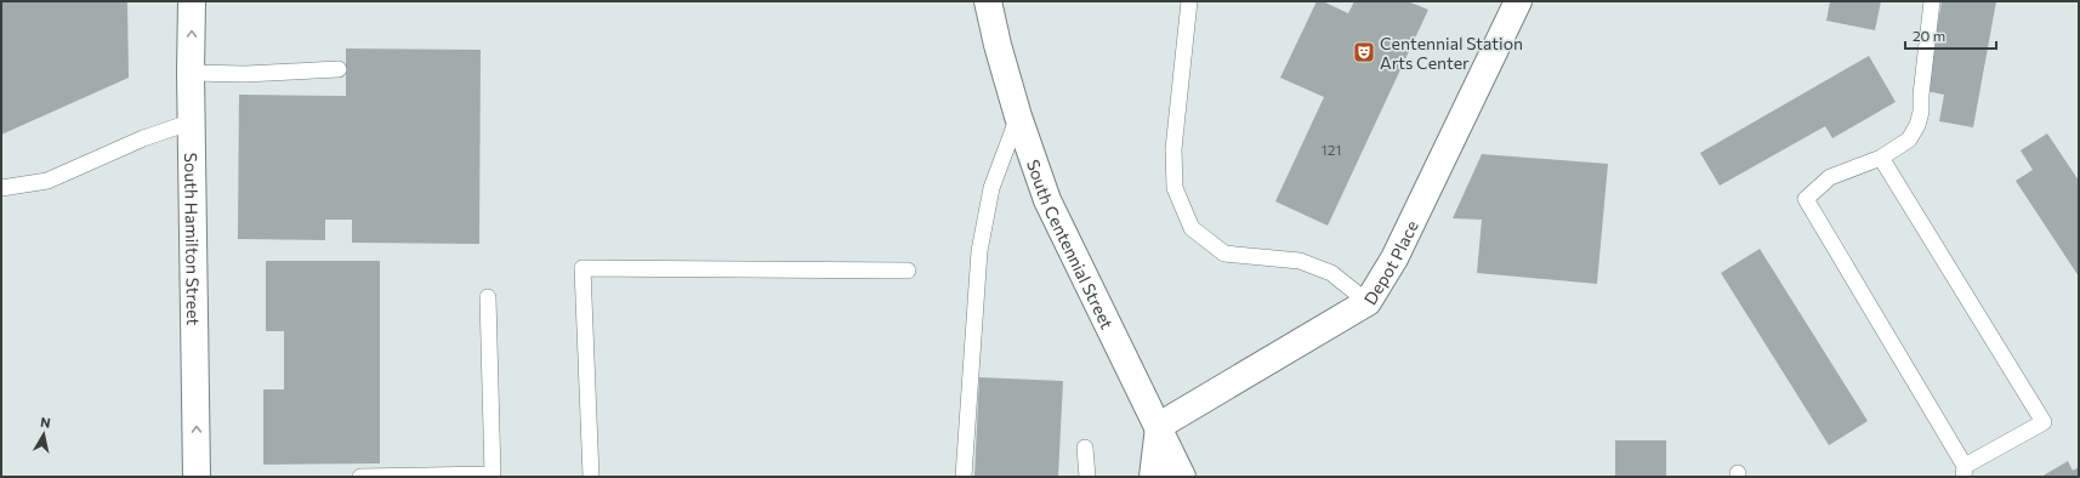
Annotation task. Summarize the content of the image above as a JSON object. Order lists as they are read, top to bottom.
{
  "streets": {
    "street": ["South Hamilton Street", "South Centennial Street", "Depot Place"]
  },
  "crossings": [
    ["South Centennial Street", "Depot Place"]
  ],
  "one_way": ["South Hamilton Street"],
  "places": {
    "theatre": ["Centennial Station Arts Center"]
  },
  "house_numbers": ["121"],
  "scale_bar": "20 m",
  "north": "top"
}
